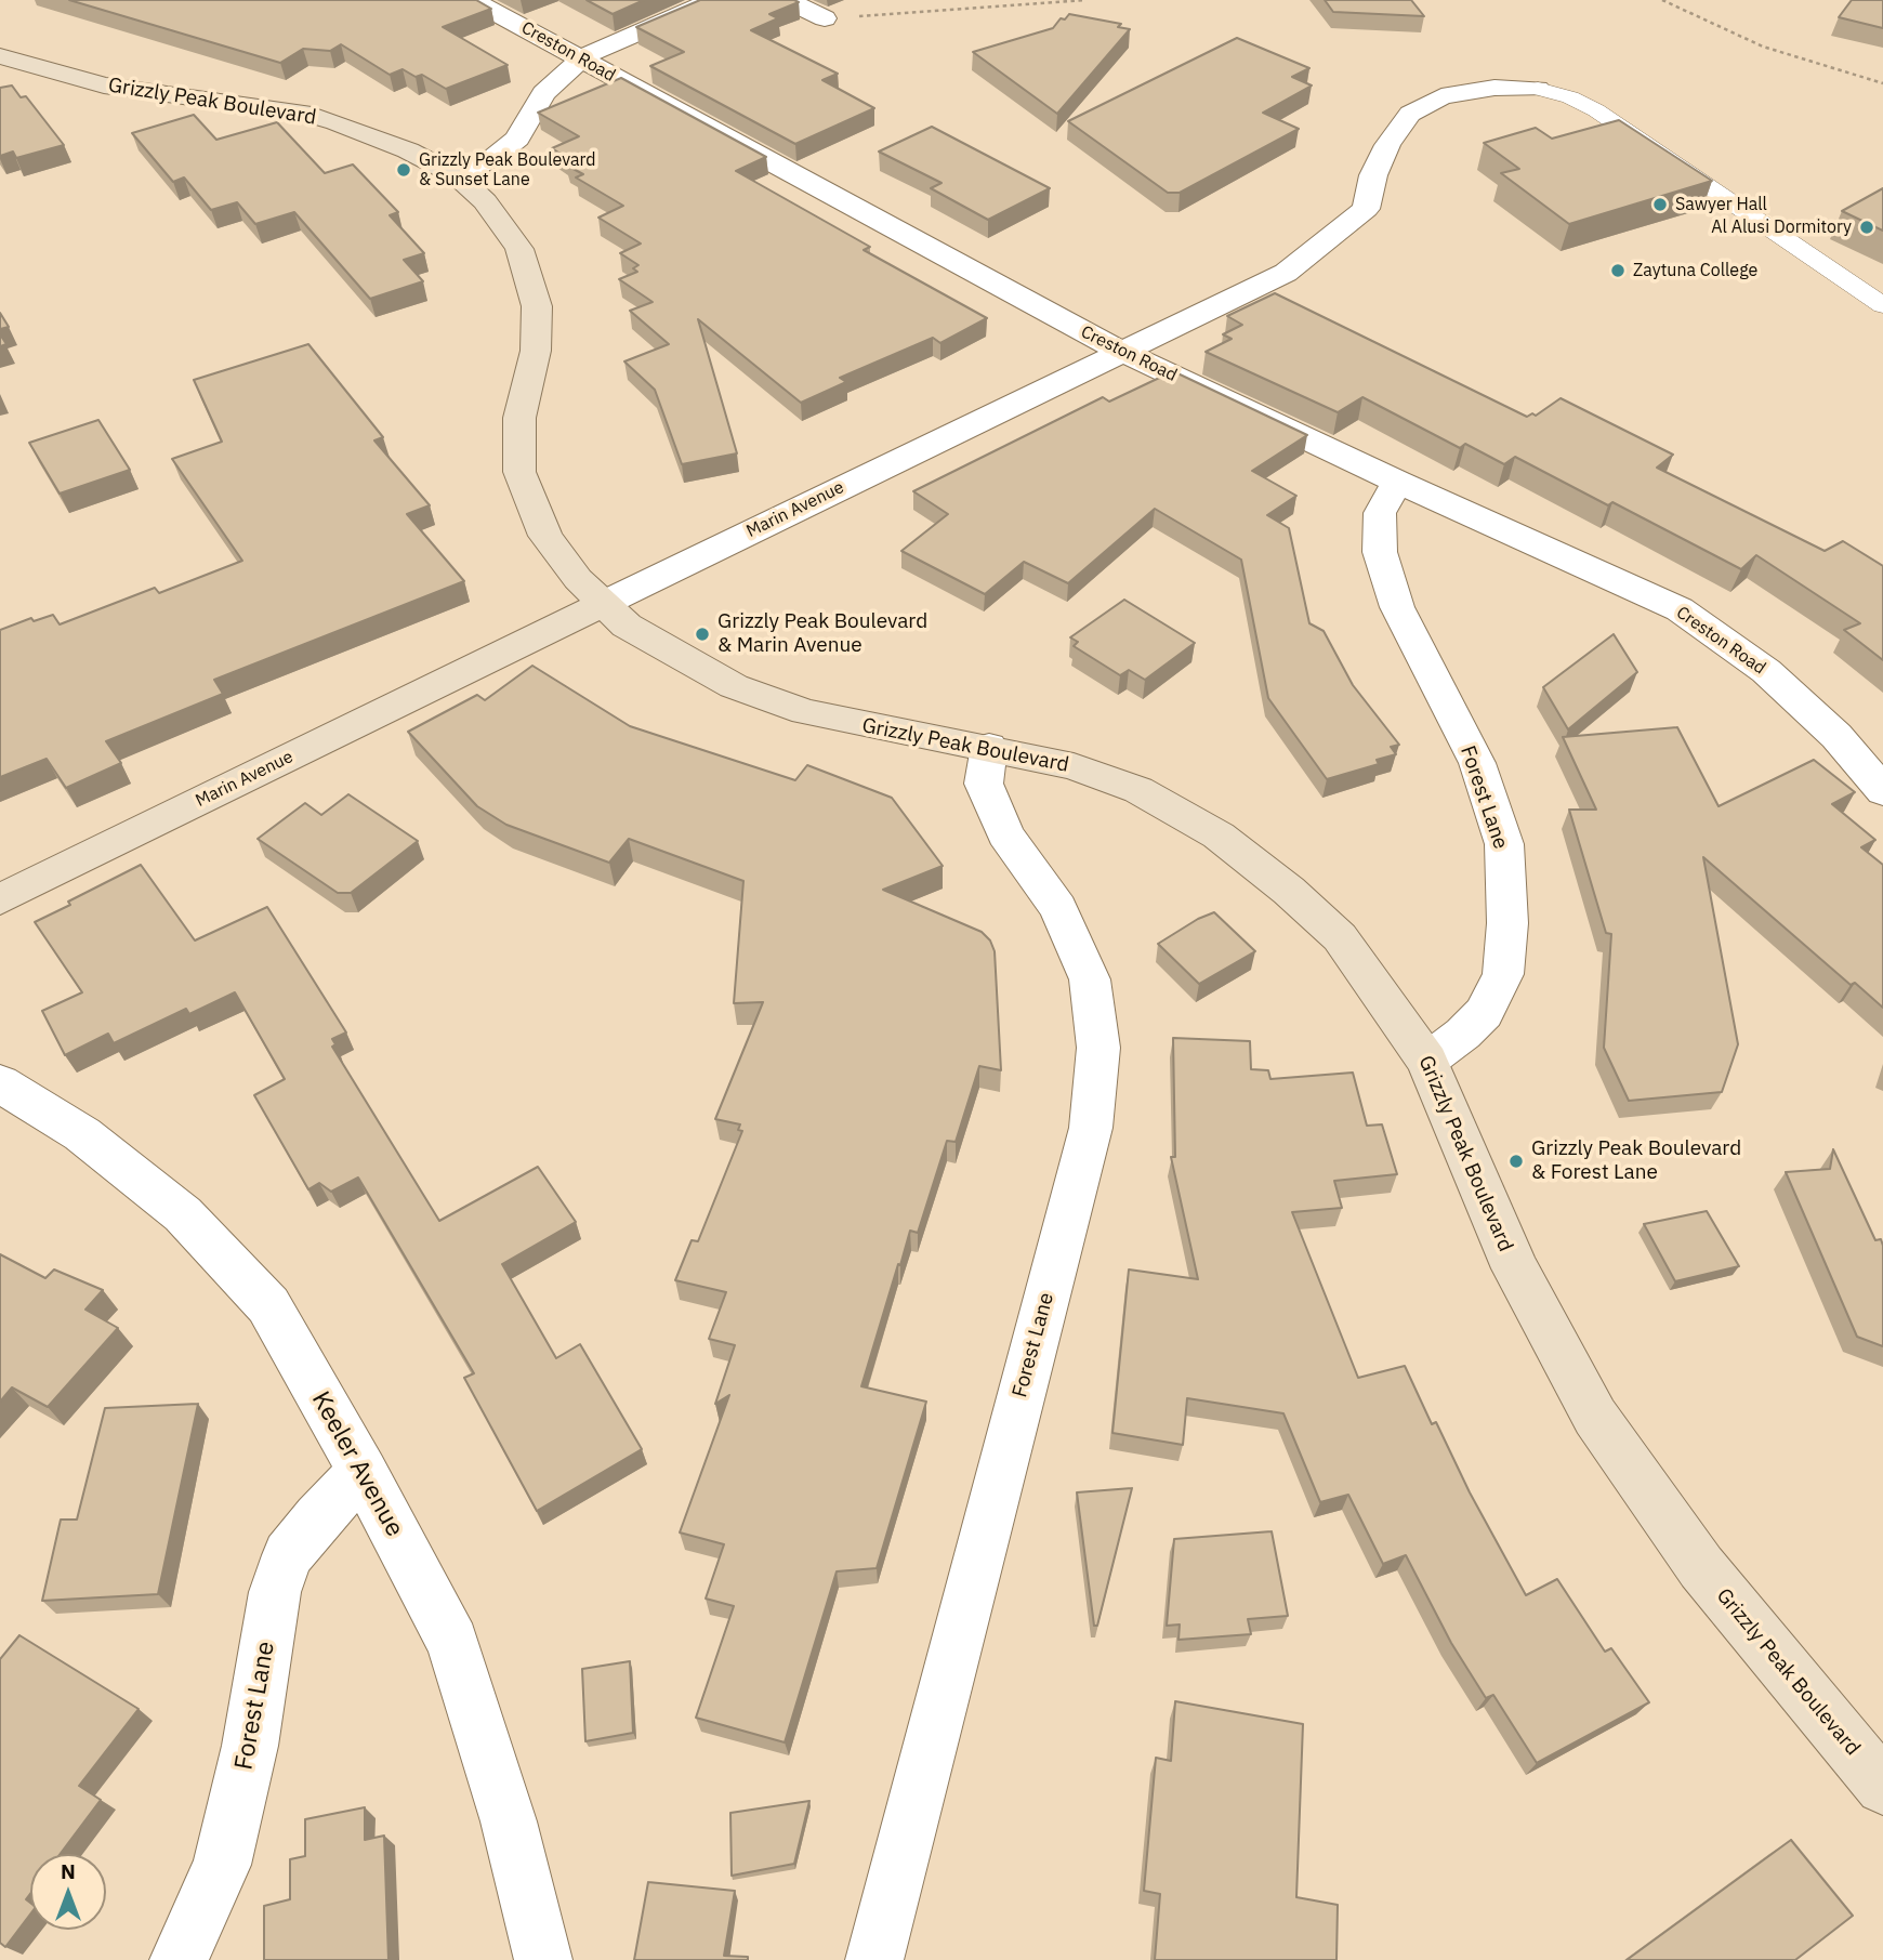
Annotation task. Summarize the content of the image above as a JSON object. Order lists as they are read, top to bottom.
{
  "streets": {
    "street": [
      "Creston Road",
      "Grizzly Peak Boulevard",
      "Marin Avenue",
      "Forest Lane",
      "Keeler Avenue"
    ]
  },
  "crossings": [
    ["Creston Road", "Marin Avenue"],
    ["Creston Road", "Forest Lane"],
    ["Grizzly Peak Boulevard", "Marin Avenue"],
    ["Grizzly Peak Boulevard", "Forest Lane"],
    ["Forest Lane", "Keeler Avenue"]
  ],
  "places": [
    "Grizzly Peak Boulevard & Sunset Lane",
    "Sawyer Hall",
    "Al Alusi Dormitory",
    "Zaytuna College",
    "Grizzly Peak Boulevard & Marin Avenue",
    "Grizzly Peak Boulevard & Forest Lane"
  ],
  "north": "top"
}
